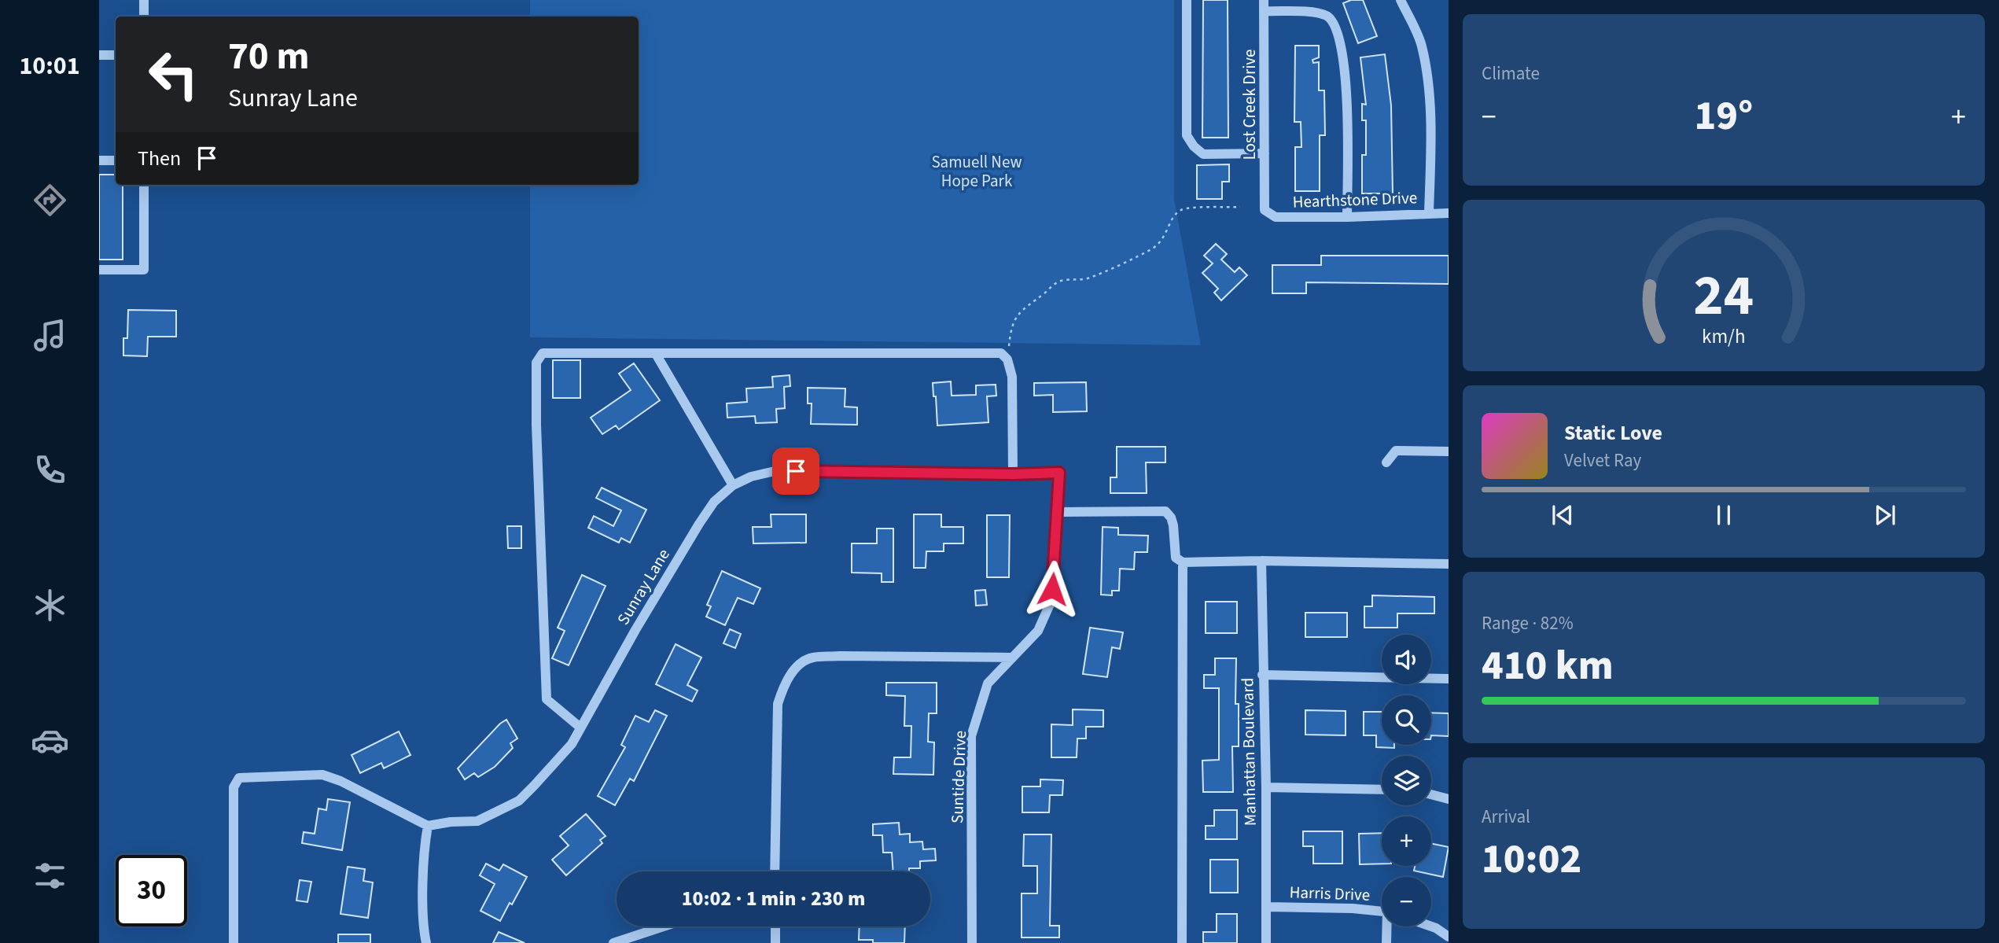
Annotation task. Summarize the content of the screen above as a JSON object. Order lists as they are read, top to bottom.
{
  "streets": {
    "street": [
      "Lost Creek Drive",
      "Hearthstone Drive",
      "Sunray Lane",
      "Manhattan Boulevard",
      "Suntide Drive",
      "Harris Drive"
    ]
  },
  "crossings": [
    ["Lost Creek Drive", "Hearthstone Drive"],
    ["Sunray Lane", "Suntide Drive"],
    ["Manhattan Boulevard", "Harris Drive"]
  ],
  "parks": ["Samuell New Hope Park"],
  "page": {
    "tabs": "10:01",
    "tile": [
      "Climate",
      ["Range · 82%", "410 km"],
      ["Arrival", "10:02"]
    ],
    "turn": ["70 m", "Sunray Lane"],
    "heat": ["−", "19°", "+"],
    "then": "Then",
    "song": ["Static Love", "Velvet Ray"],
    "map_buttons": ["+", "−"],
    "limit": "30",
    "trip": "10:02 · 1 min · 230 m",
    "gauge": ["24", "km/h"]
  }
}
